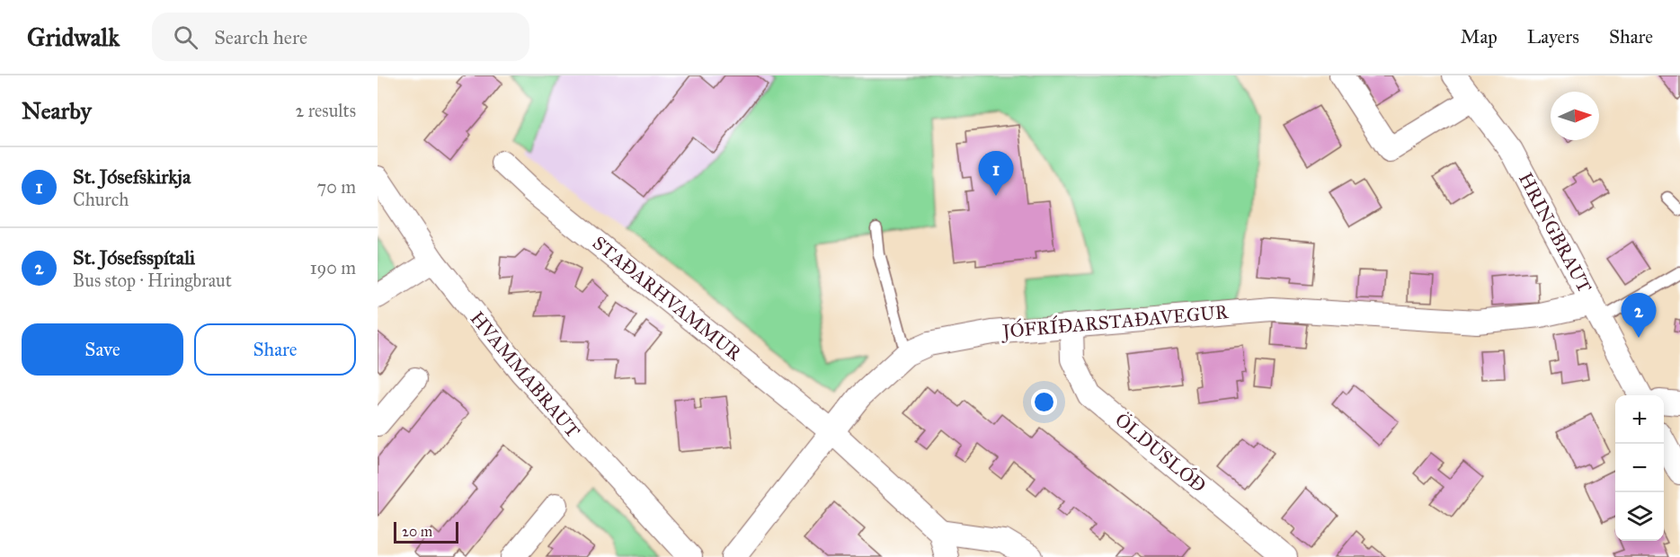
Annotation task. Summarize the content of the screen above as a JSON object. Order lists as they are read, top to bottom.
{
  "streets": {
    "street": [
      "HRINGBRAUT",
      "STAÐARHVAMMUR",
      "JÓFRÍÐARSTAÐAVEGUR",
      "HVAMMABRAUT",
      "ÖLDUSLÓÐ"
    ]
  },
  "crossings": [
    ["HRINGBRAUT", "JÓFRÍÐARSTAÐAVEGUR"],
    ["STAÐARHVAMMUR", "JÓFRÍÐARSTAÐAVEGUR"],
    ["JÓFRÍÐARSTAÐAVEGUR", "ÖLDUSLÓÐ"]
  ],
  "scale_bar": "20 m",
  "north": "right",
  "page": {
    "header": "Gridwalk",
    "search": "Search here",
    "nav": ["Map", "Layers", "Share"],
    "heading": ["Nearby", "2 results"],
    "list": [
      {
        "mark": "1",
        "name": "St. Jósefskirkja",
        "note": "Church",
        "value": "70 m"
      },
      {
        "mark": "2",
        "name": "St. Jósefsspítali",
        "note": "Bus stop · Hringbraut",
        "value": "190 m"
      }
    ],
    "pins": ["1", "2"],
    "buttons": ["Save", "Share"],
    "map_buttons": ["+", "−"],
    "scale": "20 m"
  }
}
